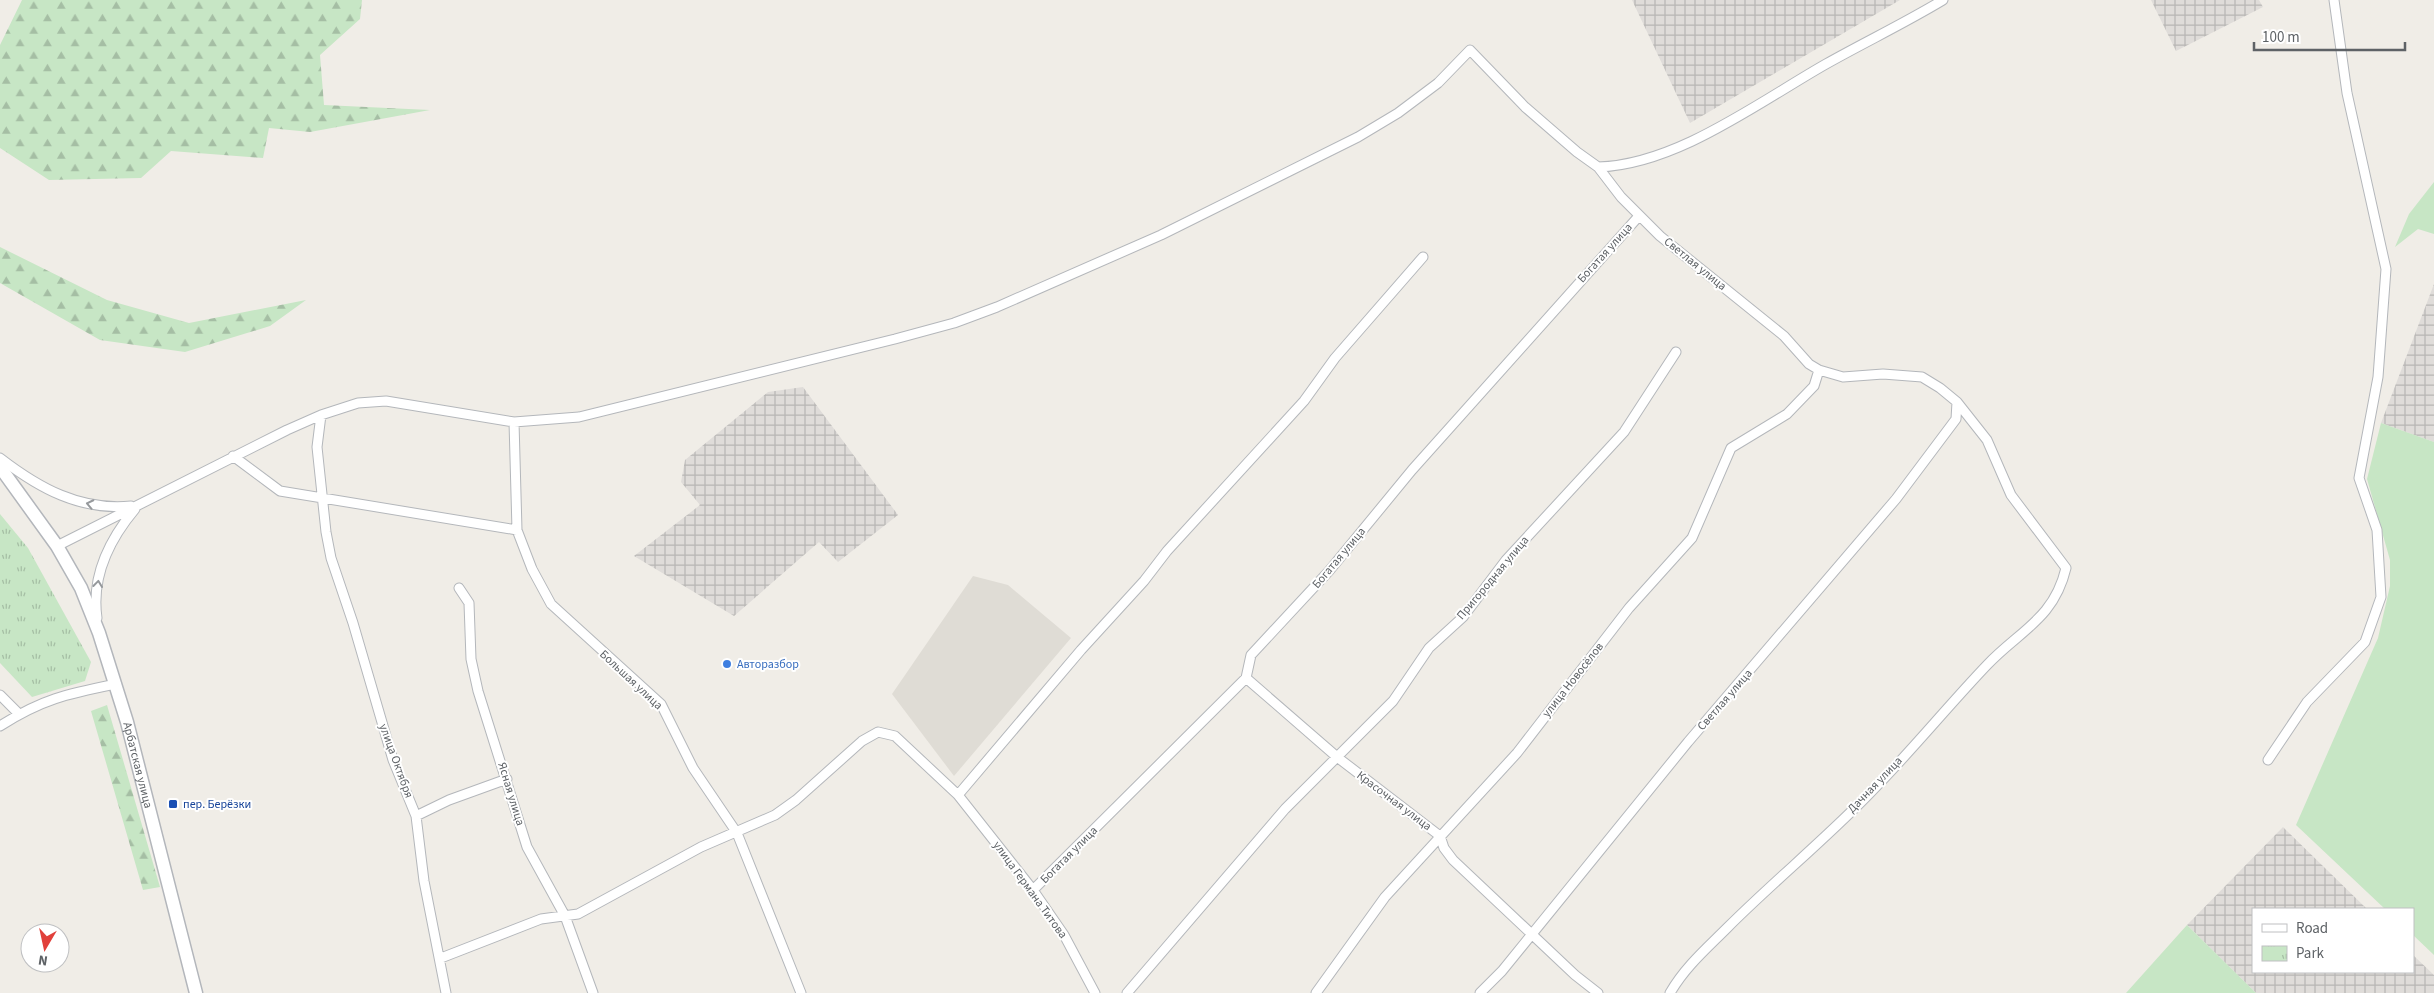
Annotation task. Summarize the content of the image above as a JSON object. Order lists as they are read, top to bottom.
{
  "streets": {
    "main road": ["Арбатская улица"],
    "street": [
      "Богатая улица",
      "Светлая улица",
      "Пригородная улица",
      "Большая улица",
      "улица Новосёлов",
      "улица Октября",
      "Дачная улица",
      "Ясная улица",
      "Красочная улица",
      "улица Германа Титова"
    ]
  },
  "crossings": [
    ["Богатая улица", "Светлая улица"],
    ["Богатая улица", "Красочная улица"],
    ["Богатая улица", "улица Германа Титова"],
    ["Светлая улица", "Большая улица"],
    ["Светлая улица", "улица Новосёлов"],
    ["Светлая улица", "Дачная улица"],
    ["Светлая улица", "Красочная улица"],
    ["Пригородная улица", "Красочная улица"],
    ["Большая улица", "улица Германа Титова"],
    ["улица Новосёлов", "Красочная улица"]
  ],
  "places": {
    "other": ["Авторазбор"],
    "transit": ["пер. Берёзки"]
  },
  "legend": ["Road", "Park"],
  "scale_bar": "100 m",
  "north": "bottom"
}
